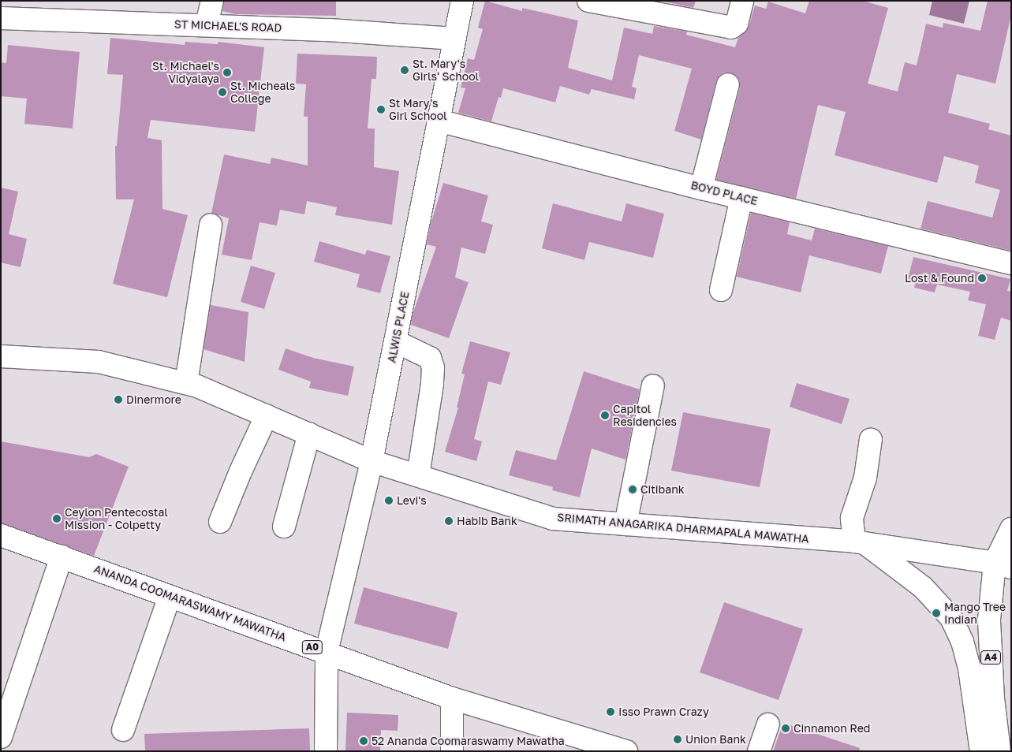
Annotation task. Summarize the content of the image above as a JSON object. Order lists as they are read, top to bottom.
{
  "streets": {
    "main road": [
      "ST MICHAEL'S ROAD",
      "BOYD PLACE",
      "ALWIS PLACE",
      "SRIMATH ANAGARIKA DHARMAPALA MAWATHA",
      "ANANDA COOMARASWAMY MAWATHA",
      "A0",
      "A4"
    ]
  },
  "crossings": [
    ["ST MICHAEL'S ROAD", "ALWIS PLACE"],
    ["BOYD PLACE", "ALWIS PLACE"],
    ["ALWIS PLACE", "SRIMATH ANAGARIKA DHARMAPALA MAWATHA"],
    ["ALWIS PLACE", "ANANDA COOMARASWAMY MAWATHA"],
    ["SRIMATH ANAGARIKA DHARMAPALA MAWATHA", "A4"]
  ],
  "places": [
    "St. Mary's Girls' School",
    "St. Michael's Vidyalaya",
    "St. Micheals College",
    "St Mary's Girl School",
    "Lost & Found",
    "Dinermore",
    "Capitol Residencies",
    "Citibank",
    "Levi's",
    "Ceylon Pentecostal Mission - Colpetty",
    "Habib Bank",
    "Mango Tree Indian",
    "Isso Prawn Crazy",
    "Cinnamon Red",
    "Union Bank",
    "52 Ananda Coomaraswamy Mawatha"
  ]
}
